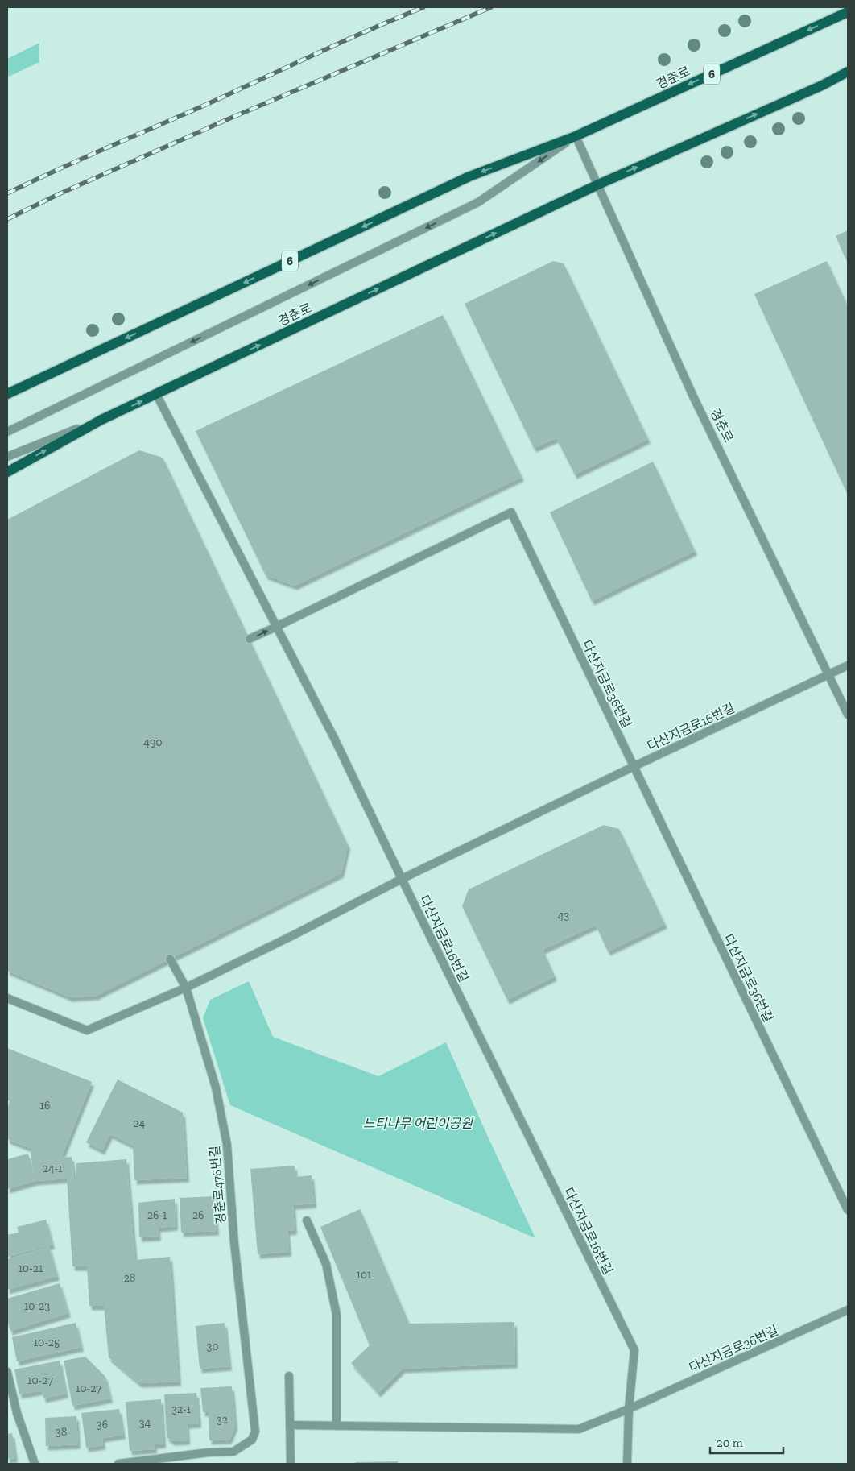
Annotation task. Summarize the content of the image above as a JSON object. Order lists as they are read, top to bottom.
{
  "streets": {
    "main road": ["6", "경춘로"],
    "street": ["다산지금로36번길", "다산지금로16번길", "경춘로476번길"]
  },
  "crossings": [
    ["경춘로", "다산지금로16번길"],
    ["다산지금로36번길", "다산지금로16번길"]
  ],
  "parks": ["느티나무 어린이공원"],
  "house_numbers": [
    "490",
    "43",
    "16",
    "24",
    "24-1",
    "26-1",
    "26",
    "10-21",
    "101",
    "28",
    "10-23",
    "10-25",
    "30",
    "10-27",
    "10-27",
    "32-1",
    "32",
    "34",
    "36",
    "38"
  ],
  "scale_bar": "20 m"
}
